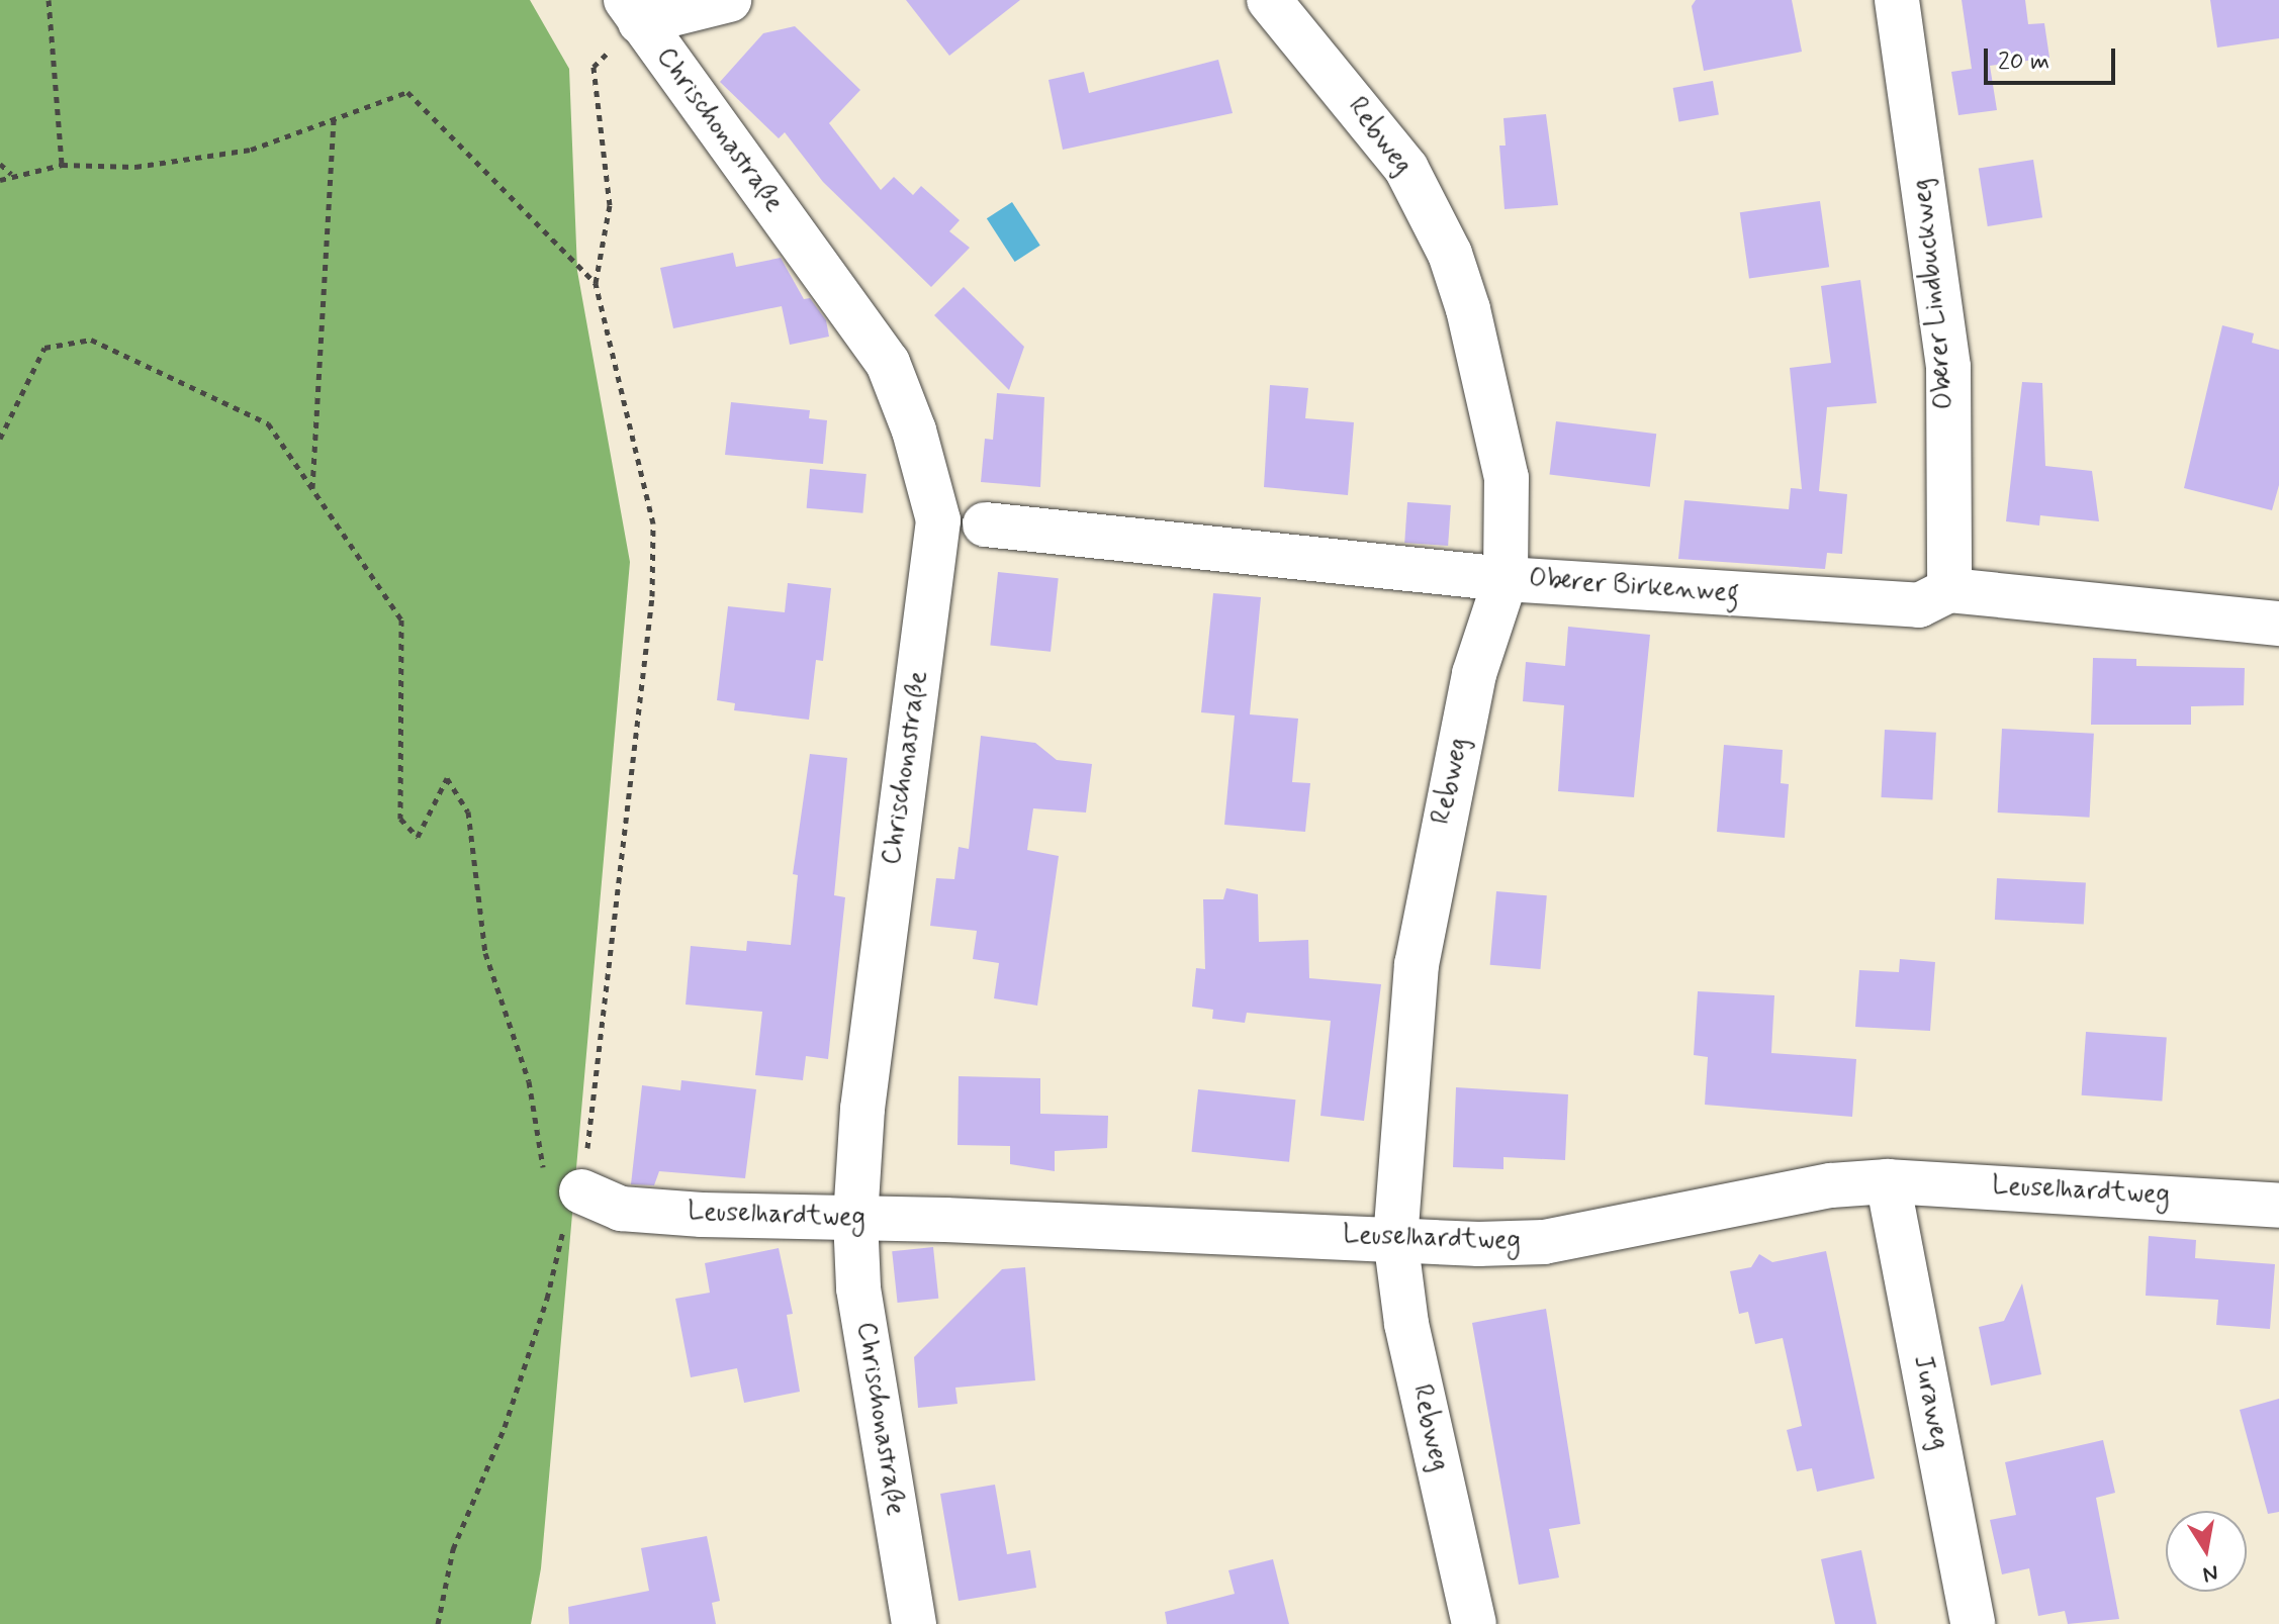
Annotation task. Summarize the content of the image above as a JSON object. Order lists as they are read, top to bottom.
{
  "streets": {
    "street": [
      "Chrischonastraße",
      "Rebweg",
      "Oberer Lindbuckweg",
      "Oberer Birkenweg",
      "Leuselhardtweg",
      "Juraweg"
    ]
  },
  "crossings": [
    ["Chrischonastraße", "Oberer Birkenweg"],
    ["Chrischonastraße", "Leuselhardtweg"],
    ["Rebweg", "Oberer Birkenweg"],
    ["Rebweg", "Leuselhardtweg"],
    ["Oberer Lindbuckweg", "Oberer Birkenweg"],
    ["Leuselhardtweg", "Juraweg"]
  ],
  "scale_bar": "20 m",
  "north": "bottom"
}
